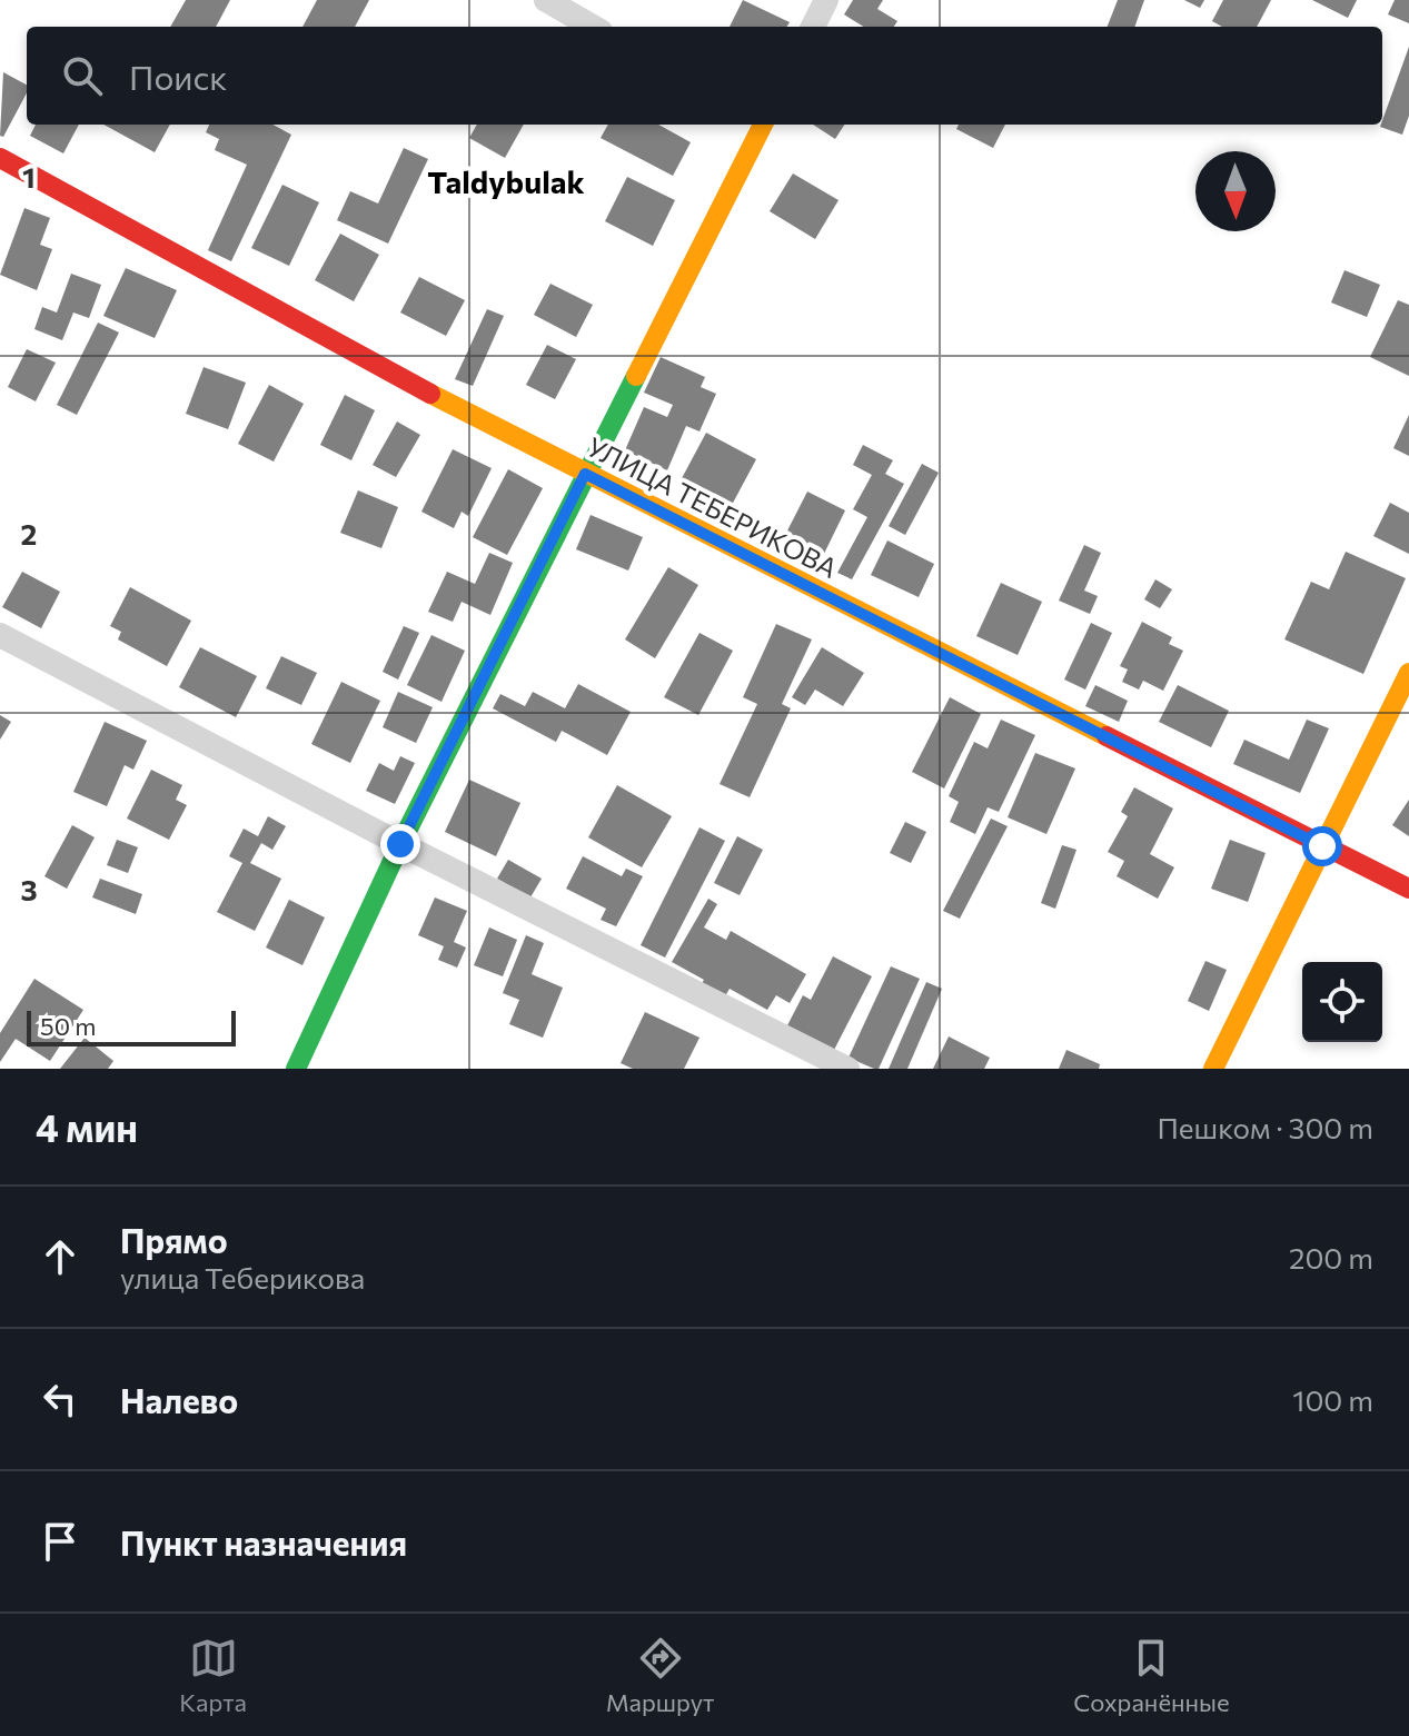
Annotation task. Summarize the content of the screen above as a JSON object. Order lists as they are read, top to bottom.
{
  "streets": {
    "street": ["УЛИЦА ТЕБЕРИКОВА"]
  },
  "districts": ["Taldybulak"],
  "scale_bar": "50 m",
  "north": "bottom",
  "page": {
    "search": "Поиск",
    "scale": "50 m",
    "heading": ["4 мин", "Пешком · 300 m"],
    "list": [
      ["Прямо", "улица Теберикова", "200 m"],
      ["Налево", "100 m"],
      "Пункт назначения"
    ],
    "nav": ["Карта", "Маршрут", "Сохранённые"]
  },
  "grid": {
    "rows": ["1", "2", "3"]
  }
}
